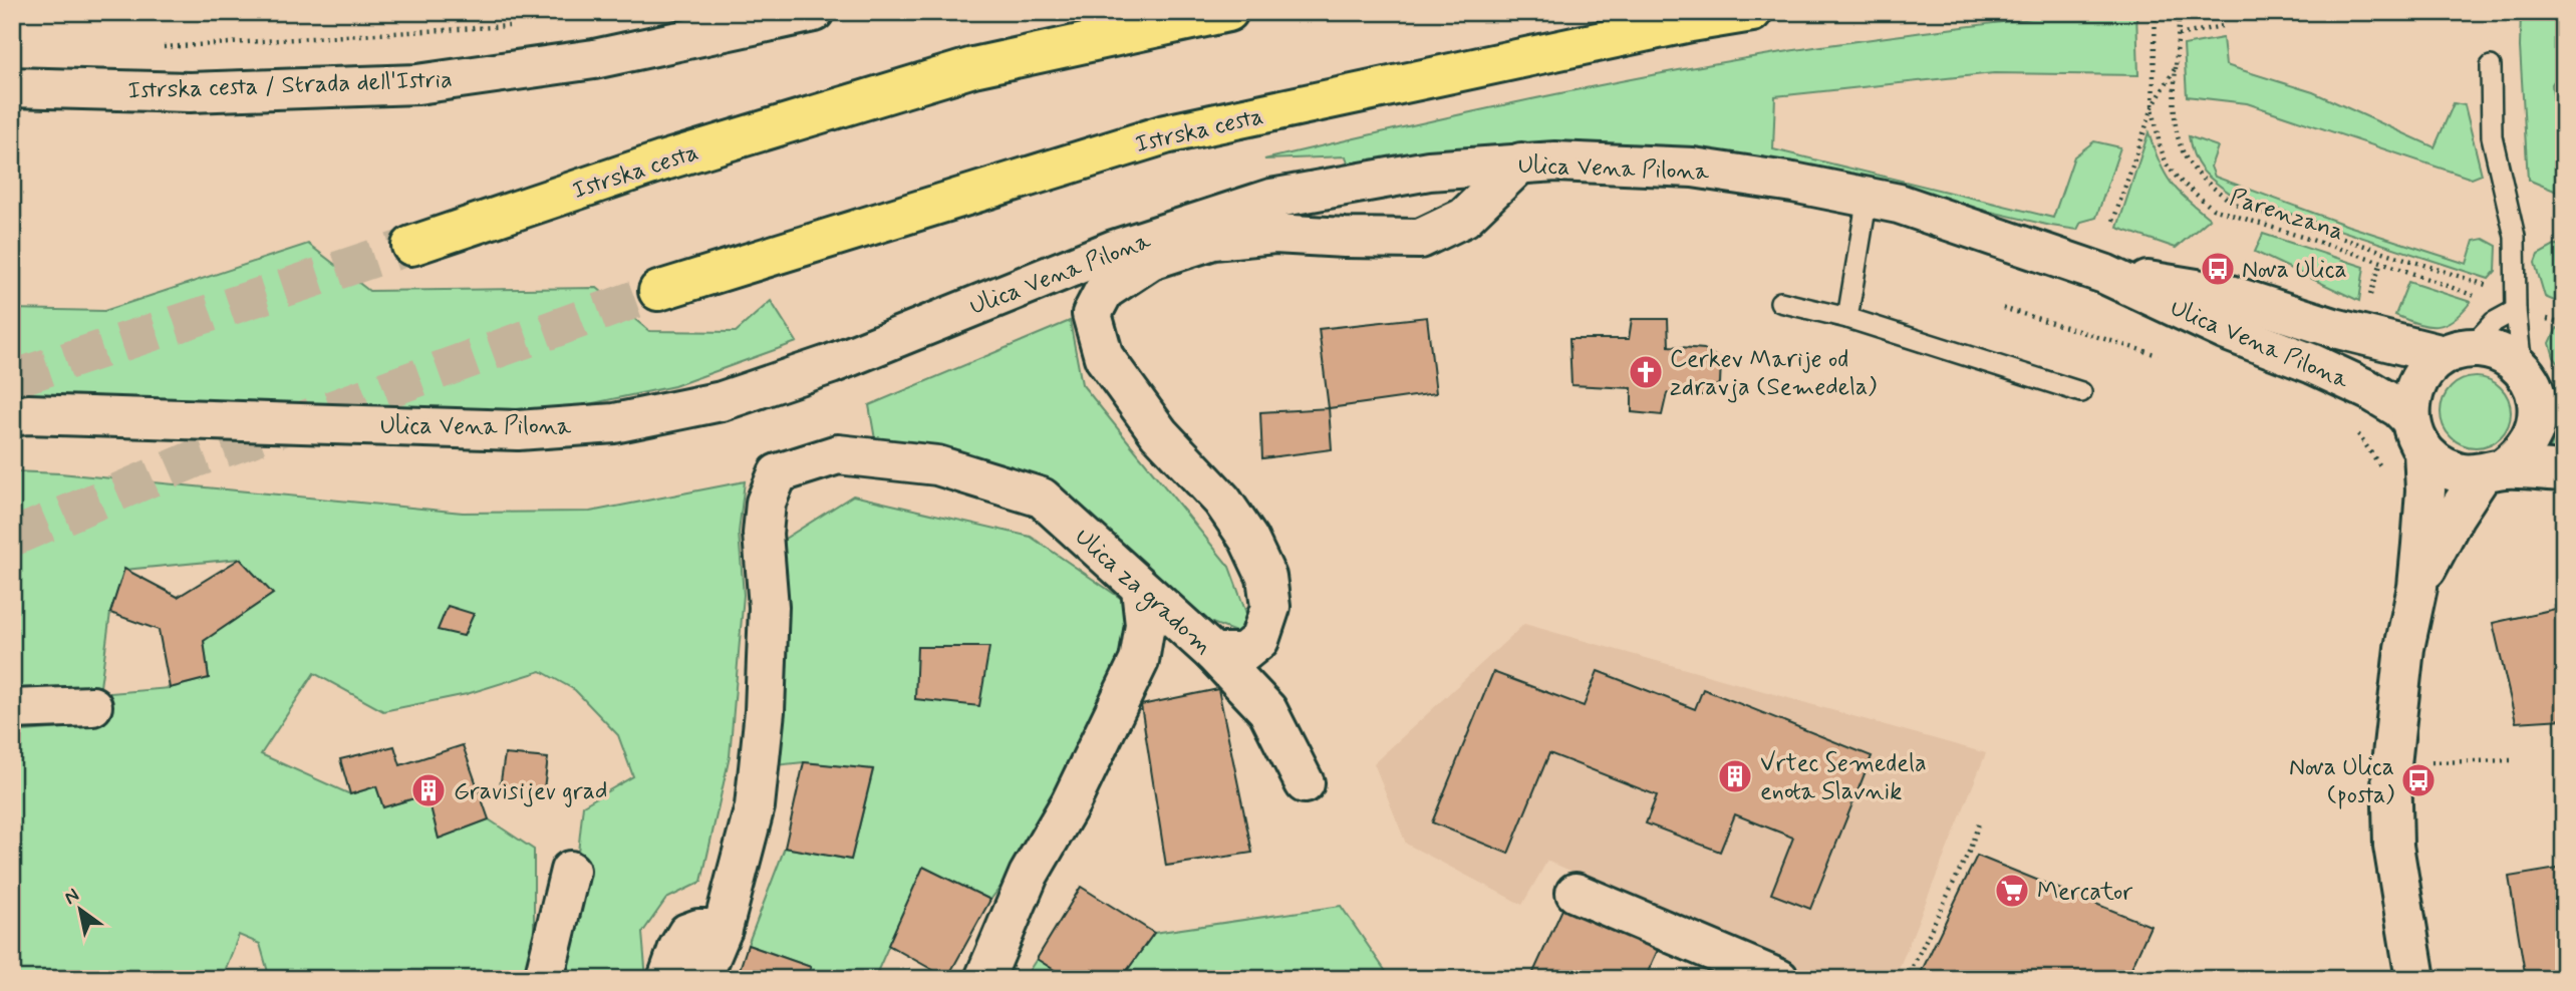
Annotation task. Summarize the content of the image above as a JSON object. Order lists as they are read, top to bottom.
{
  "streets": {
    "highway": ["Istrska cesta"],
    "street": ["Istrska cesta / Strada dell'Istria", "Ulica Vena Pilona", "Ulica za gradom"],
    "path": ["Parenzana"]
  },
  "crossings": [
    ["Ulica Vena Pilona", "Ulica za gradom"]
  ],
  "places": {
    "bus stop": ["Nova Ulica", "Nova Ulica (posta)"],
    "church": ["Cerkev Marije od zdravja (Semedela)"],
    "building": ["Vrtec Semedela enota Slavnik", "Gravisijev grad"],
    "supermarket": ["Mercator"]
  },
  "north": "top left"
}
